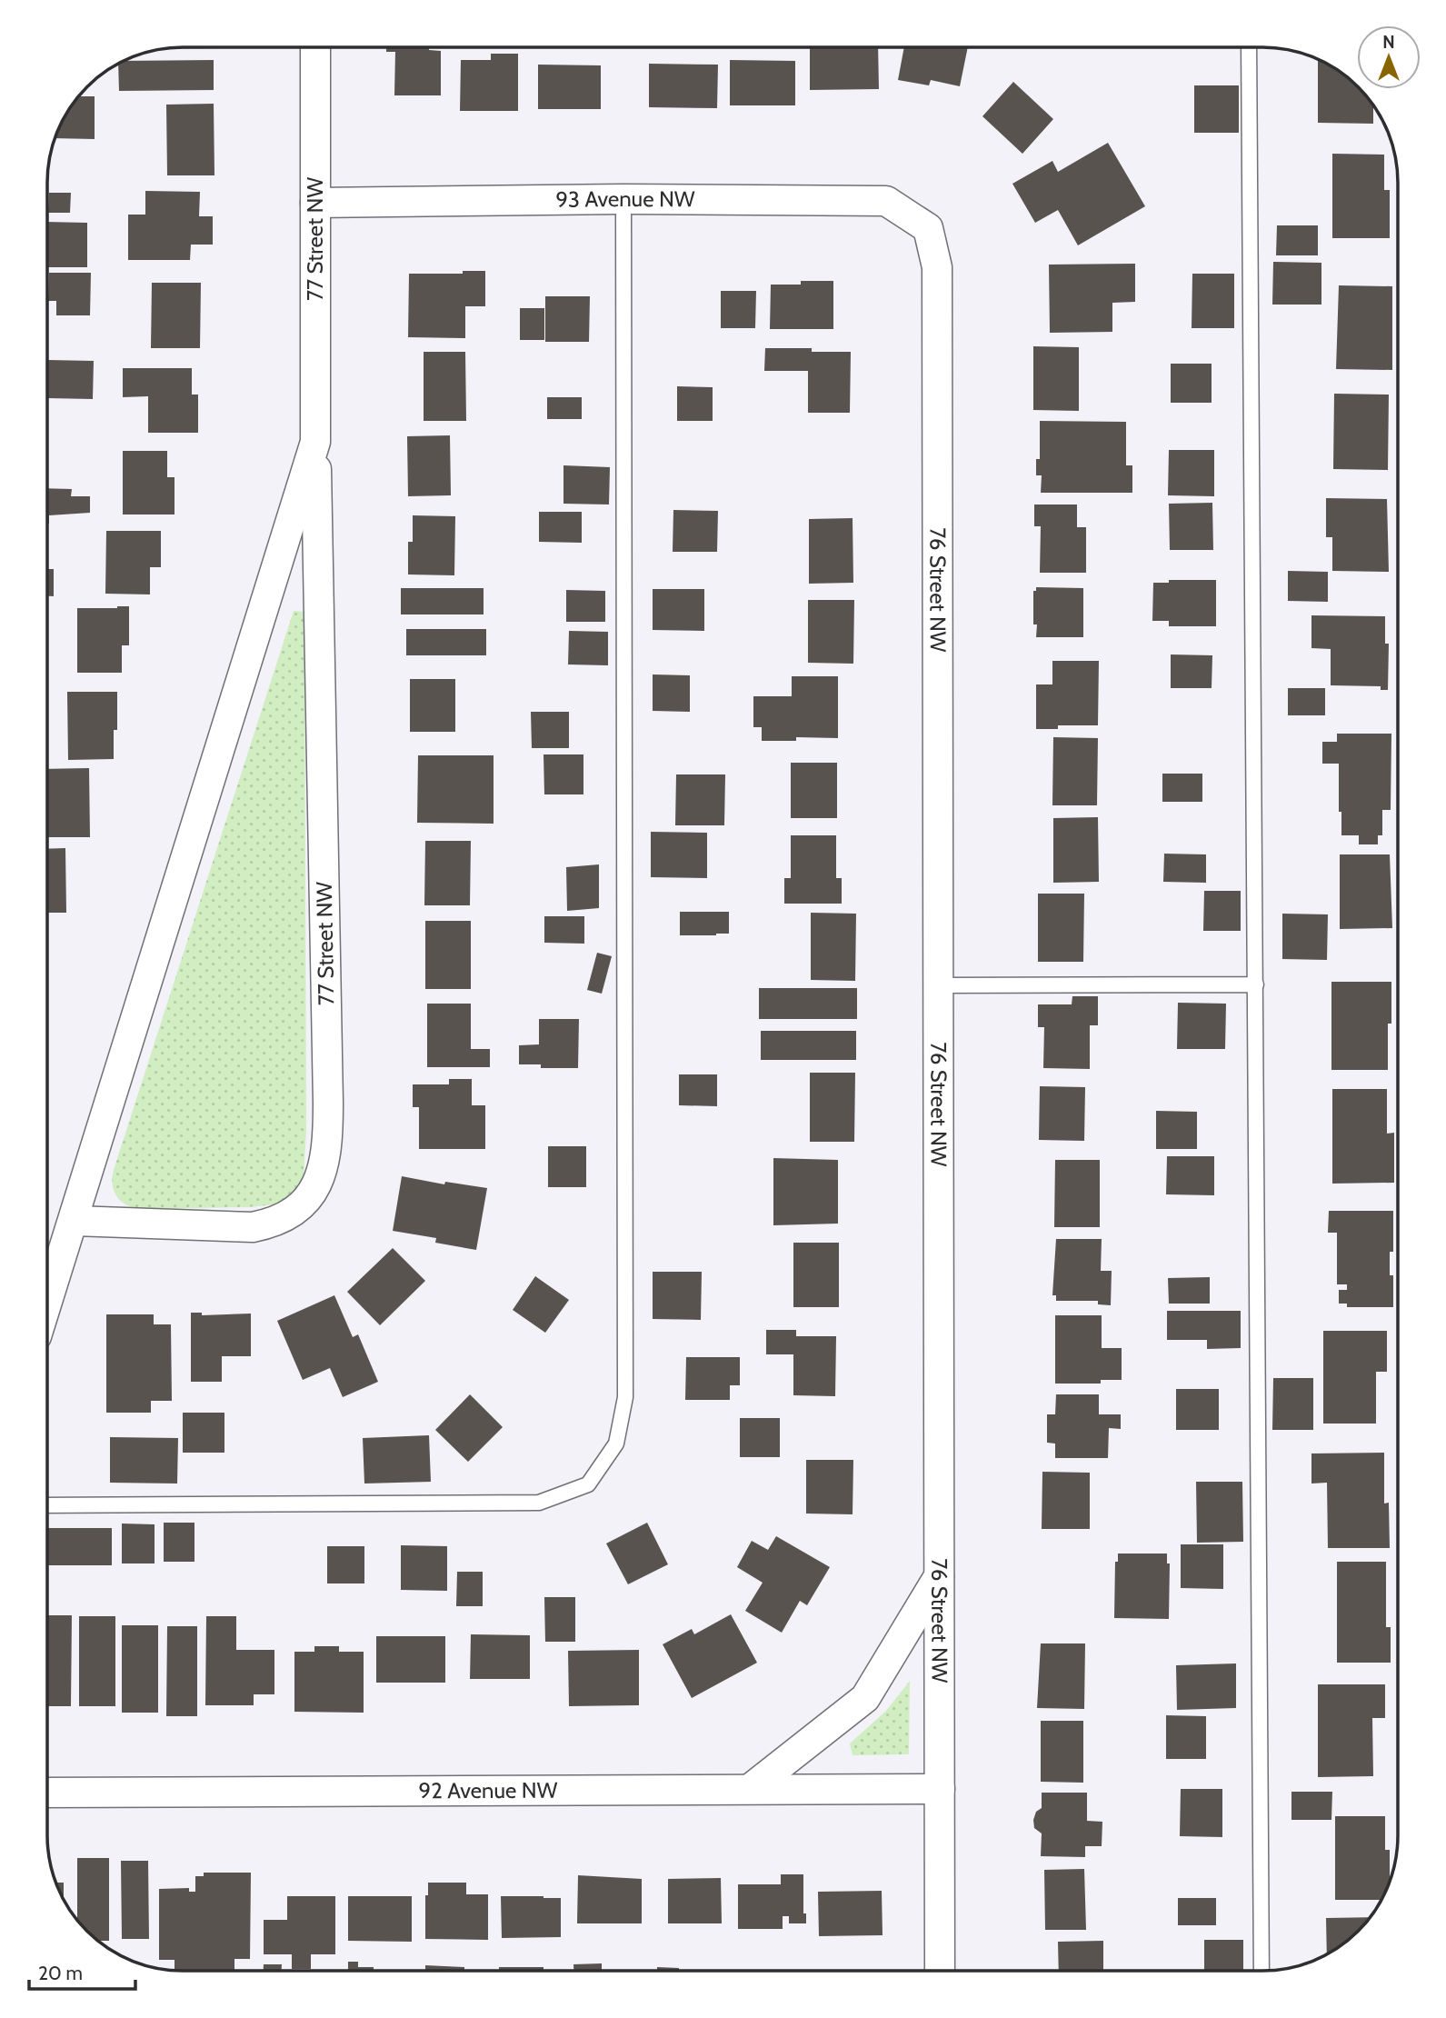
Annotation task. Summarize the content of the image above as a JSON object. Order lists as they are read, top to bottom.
{
  "streets": {
    "street": [
      "93 Avenue NW",
      "77 Street NW",
      "76 Street NW",
      "92 Avenue NW"
    ]
  },
  "crossings": [
    ["93 Avenue NW", "77 Street NW"],
    ["93 Avenue NW", "76 Street NW"],
    ["76 Street NW", "92 Avenue NW"]
  ],
  "scale_bar": "20 m",
  "north": "top"
}
